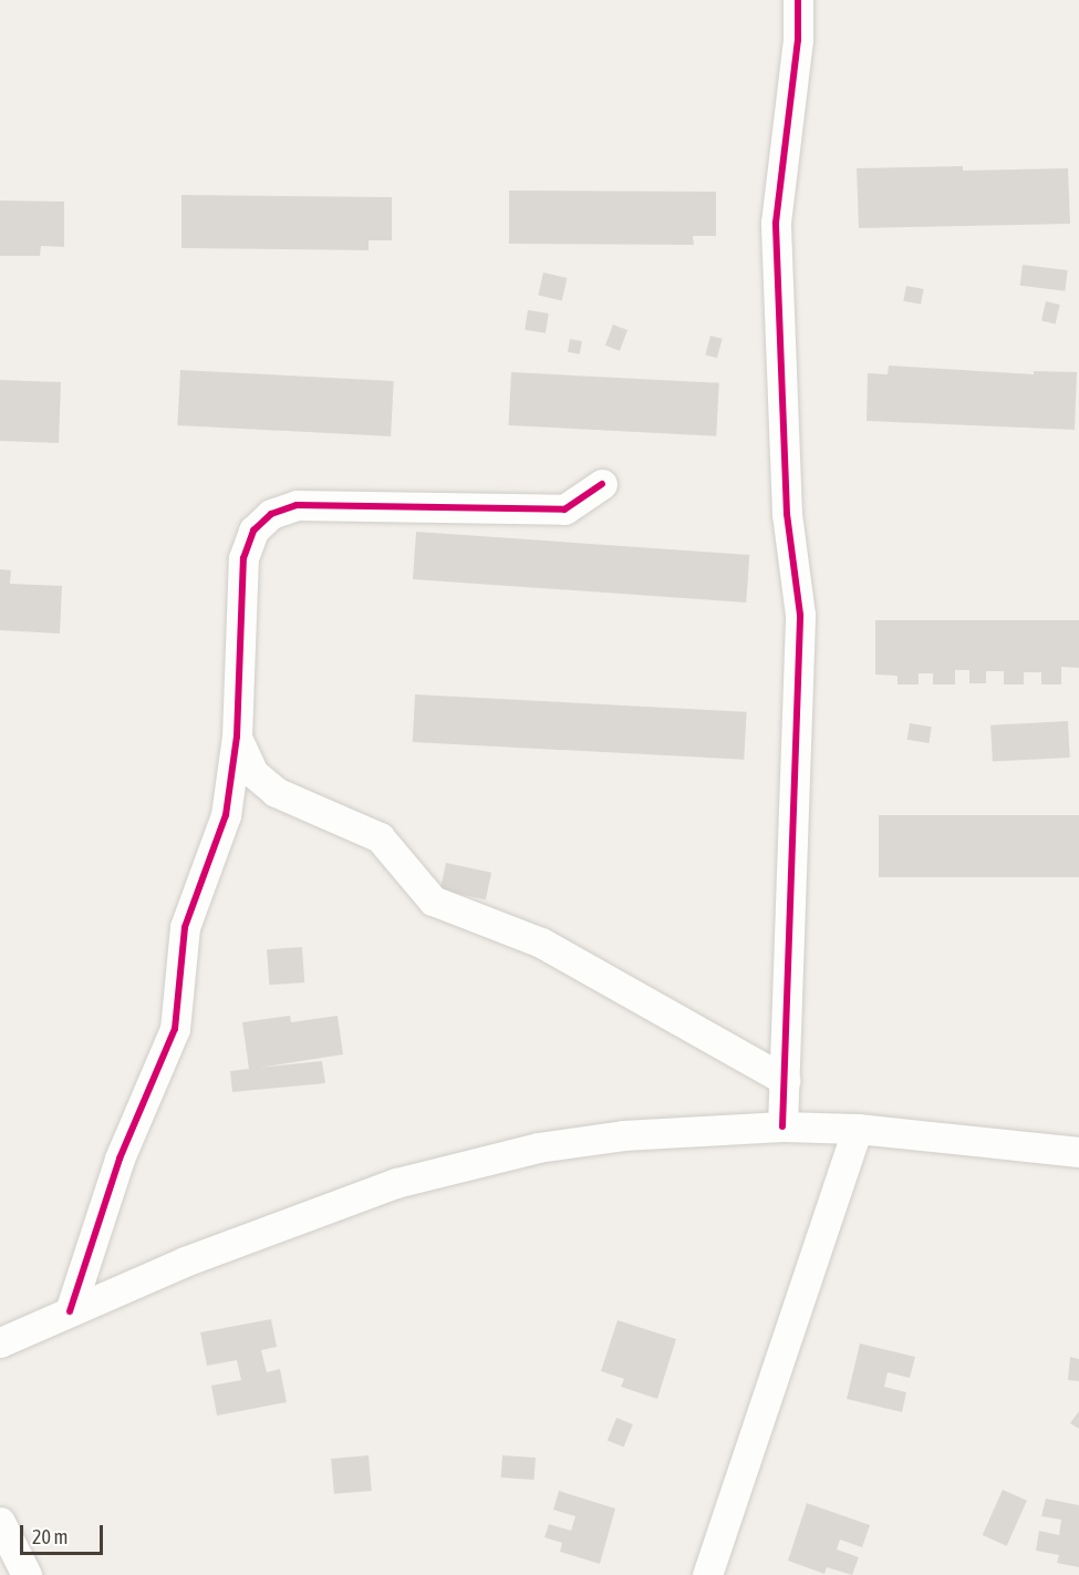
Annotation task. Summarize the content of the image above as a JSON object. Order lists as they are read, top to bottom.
{
  "scale_bar": "20 m"
}
